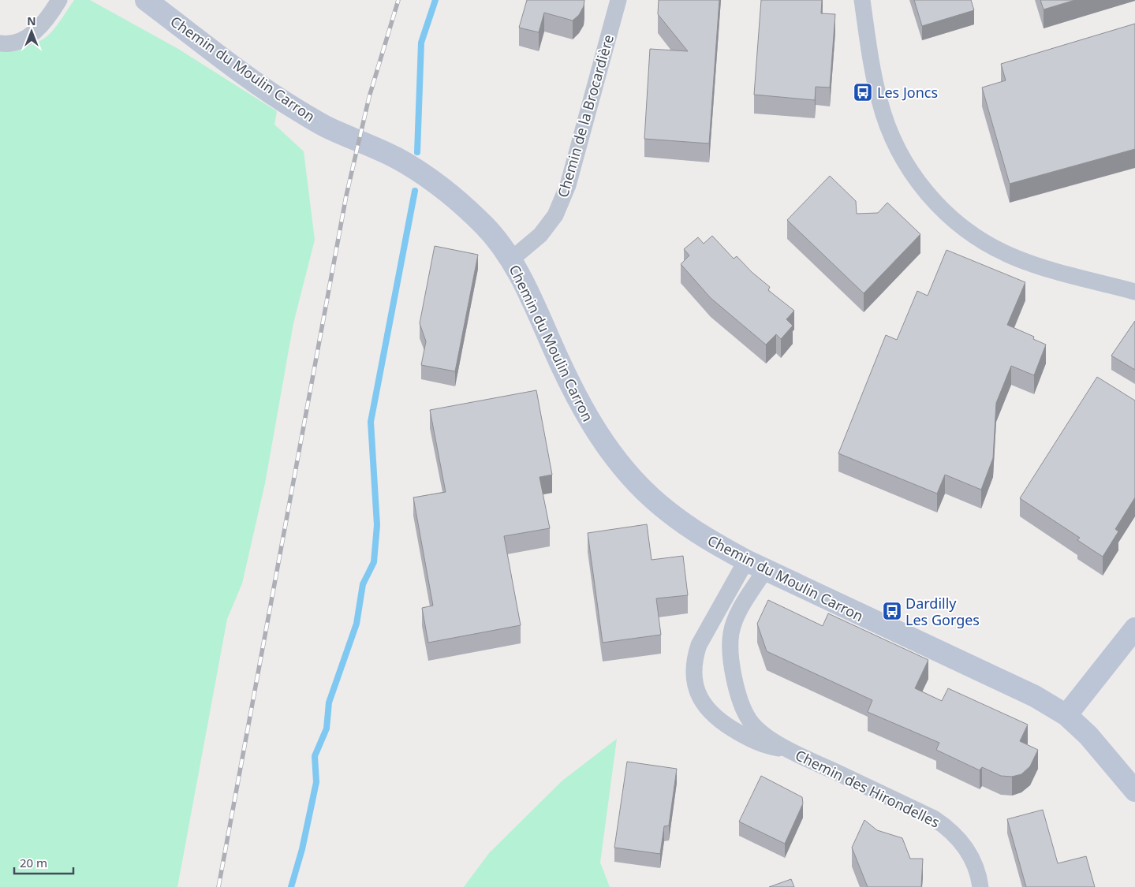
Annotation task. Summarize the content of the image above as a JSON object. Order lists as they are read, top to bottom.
{
  "streets": {
    "street": ["Chemin du Moulin Carron", "Chemin de la Brocardière", "Chemin des Hirondelles"]
  },
  "crossings": [
    ["Chemin du Moulin Carron", "Chemin de la Brocardière"],
    ["Chemin du Moulin Carron", "Chemin des Hirondelles"]
  ],
  "places": {
    "bus stop": ["Les Joncs", "Dardilly Les Gorges"]
  },
  "scale_bar": "20 m",
  "north": "top"
}
